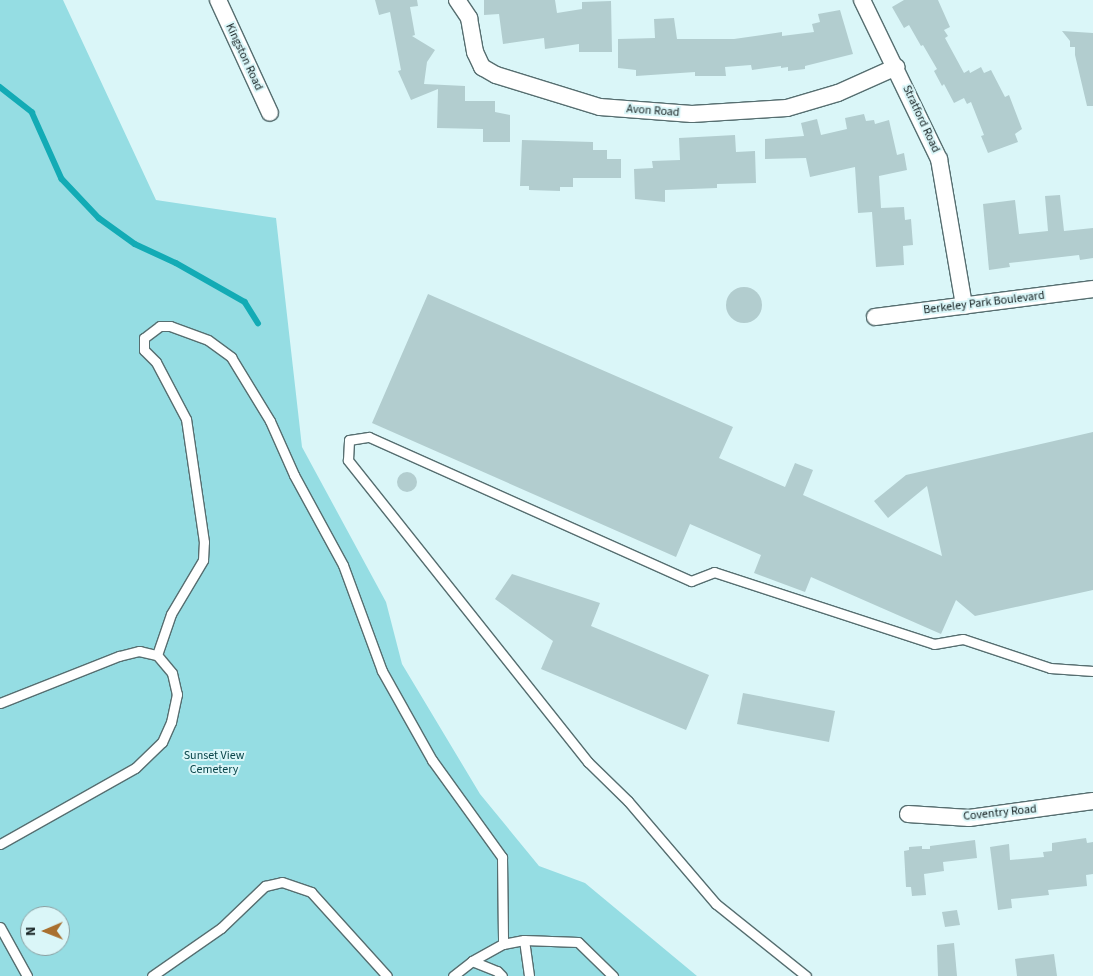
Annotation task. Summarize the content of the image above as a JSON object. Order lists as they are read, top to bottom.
{
  "streets": {
    "street": [
      "Kingston Road",
      "Avon Road",
      "Stratford Road",
      "Berkeley Park Boulevard",
      "Coventry Road"
    ]
  },
  "crossings": [
    ["Avon Road", "Stratford Road"],
    ["Stratford Road", "Berkeley Park Boulevard"]
  ],
  "parks": ["Sunset View Cemetery"],
  "north": "left"
}
